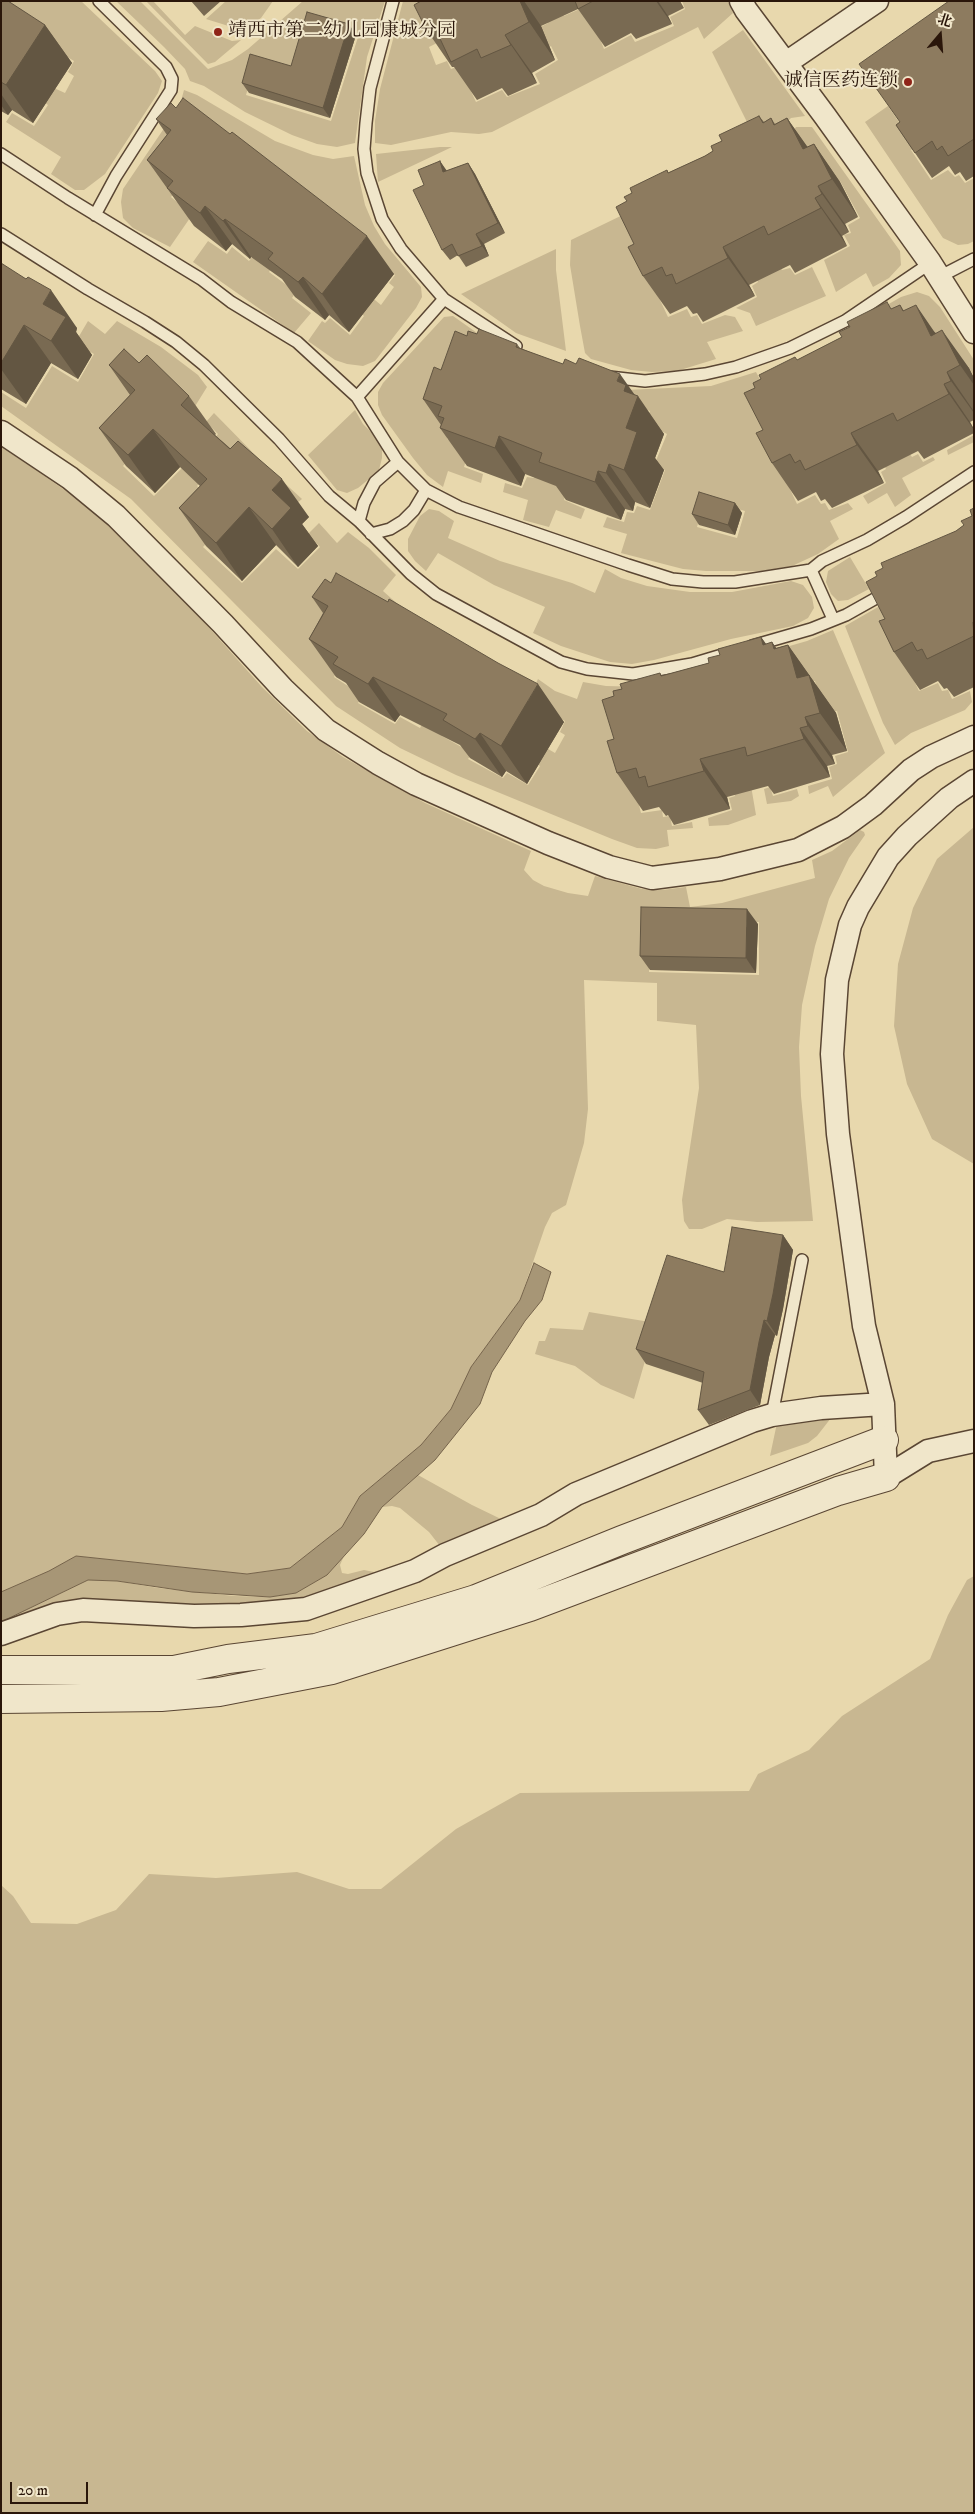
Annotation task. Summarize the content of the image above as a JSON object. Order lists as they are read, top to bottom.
{
  "places": ["靖西市第二幼儿园康城分园", "诚信医药连锁"],
  "scale_bar": "20 m",
  "north": "top"
}
